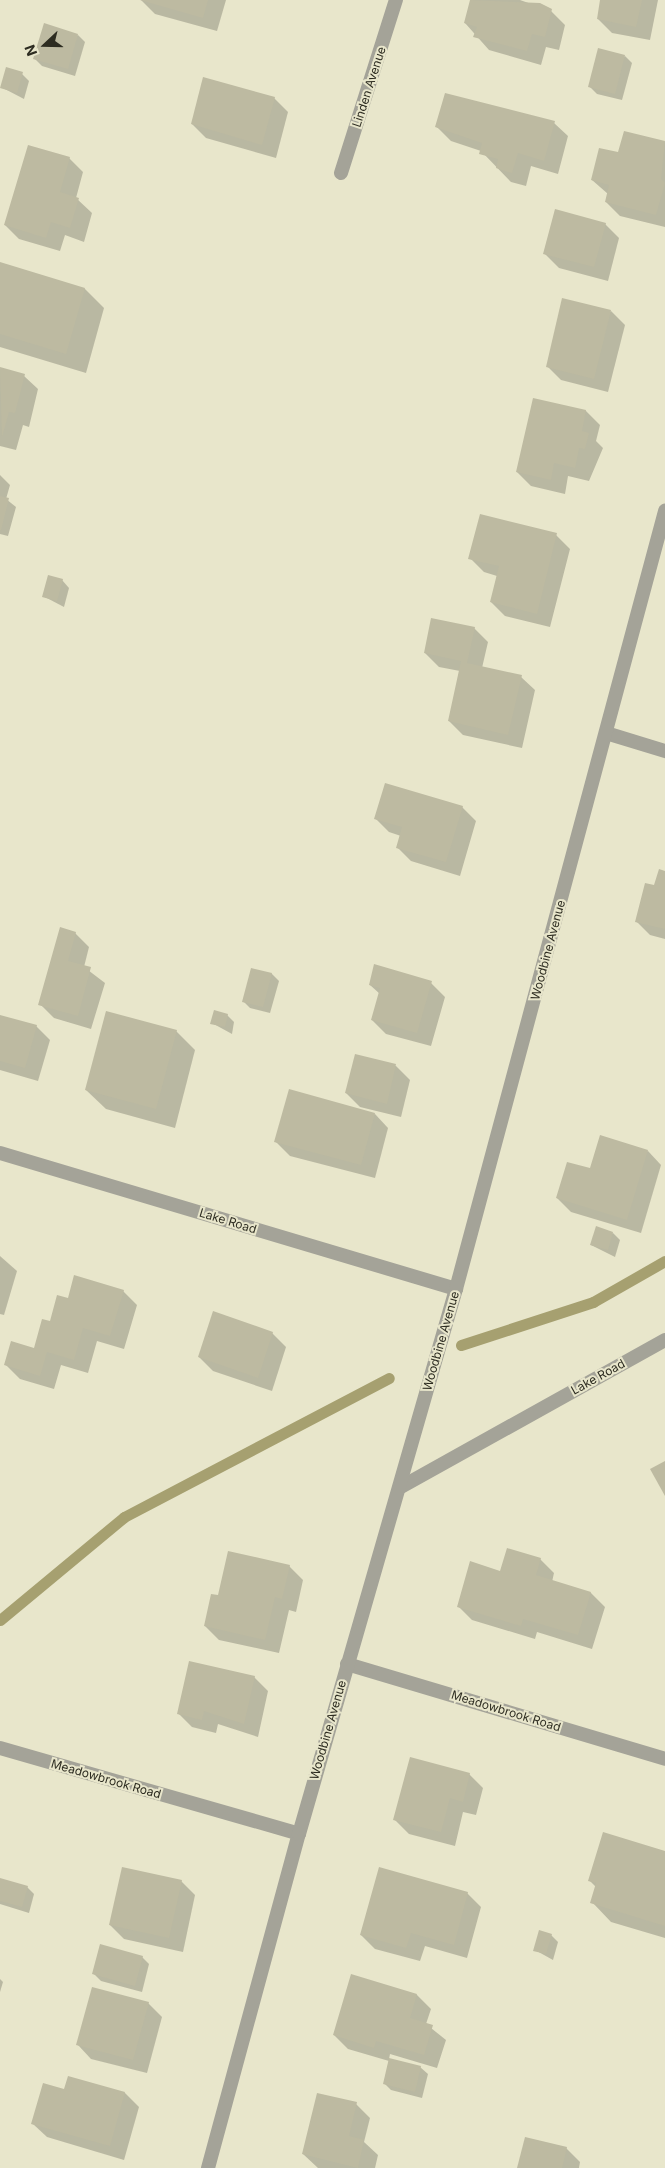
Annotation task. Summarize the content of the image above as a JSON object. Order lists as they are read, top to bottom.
{
  "streets": {
    "street": [
      "Linden Avenue",
      "Woodbine Avenue",
      "Lake Road",
      "Meadowbrook Road"
    ]
  },
  "crossings": [
    ["Woodbine Avenue", "Lake Road"],
    ["Woodbine Avenue", "Meadowbrook Road"]
  ],
  "north": "left"
}
